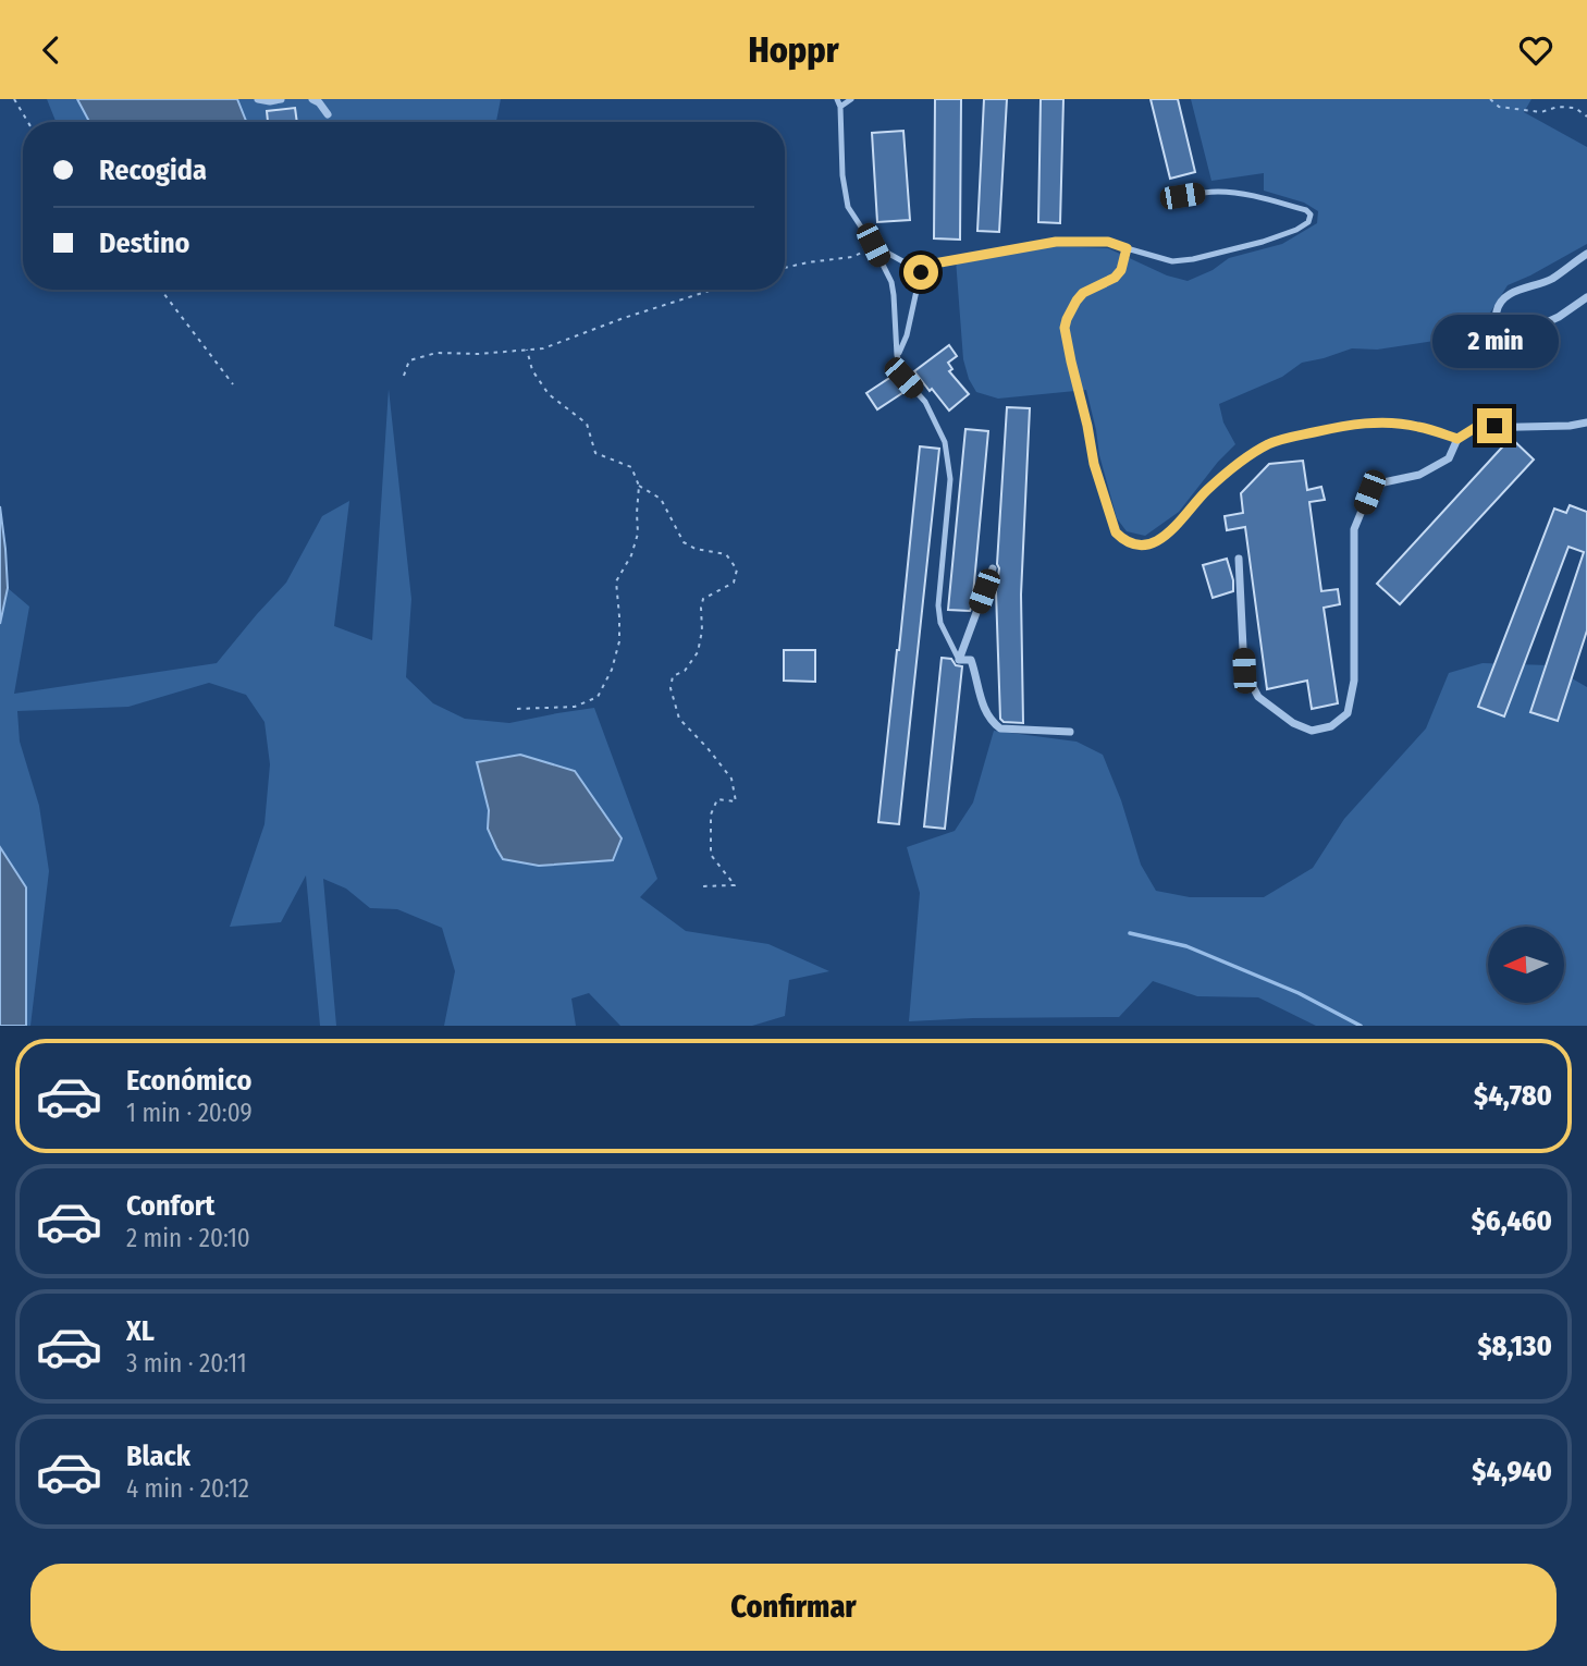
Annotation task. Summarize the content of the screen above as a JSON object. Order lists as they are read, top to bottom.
{
  "north": "left",
  "page": {
    "header": "Hoppr",
    "banner": ["Recogida", "Destino"],
    "bubble": "2 min",
    "list": [
      {
        "name": "Económico",
        "note": "1 min · 20:09",
        "value": "$4,780"
      },
      {
        "name": "Confort",
        "note": "2 min · 20:10",
        "value": "$6,460"
      },
      {
        "name": "XL",
        "note": "3 min · 20:11",
        "value": "$8,130"
      },
      {
        "name": "Black",
        "note": "4 min · 20:12",
        "value": "$4,940"
      }
    ],
    "buttons": "Confirmar"
  }
}
